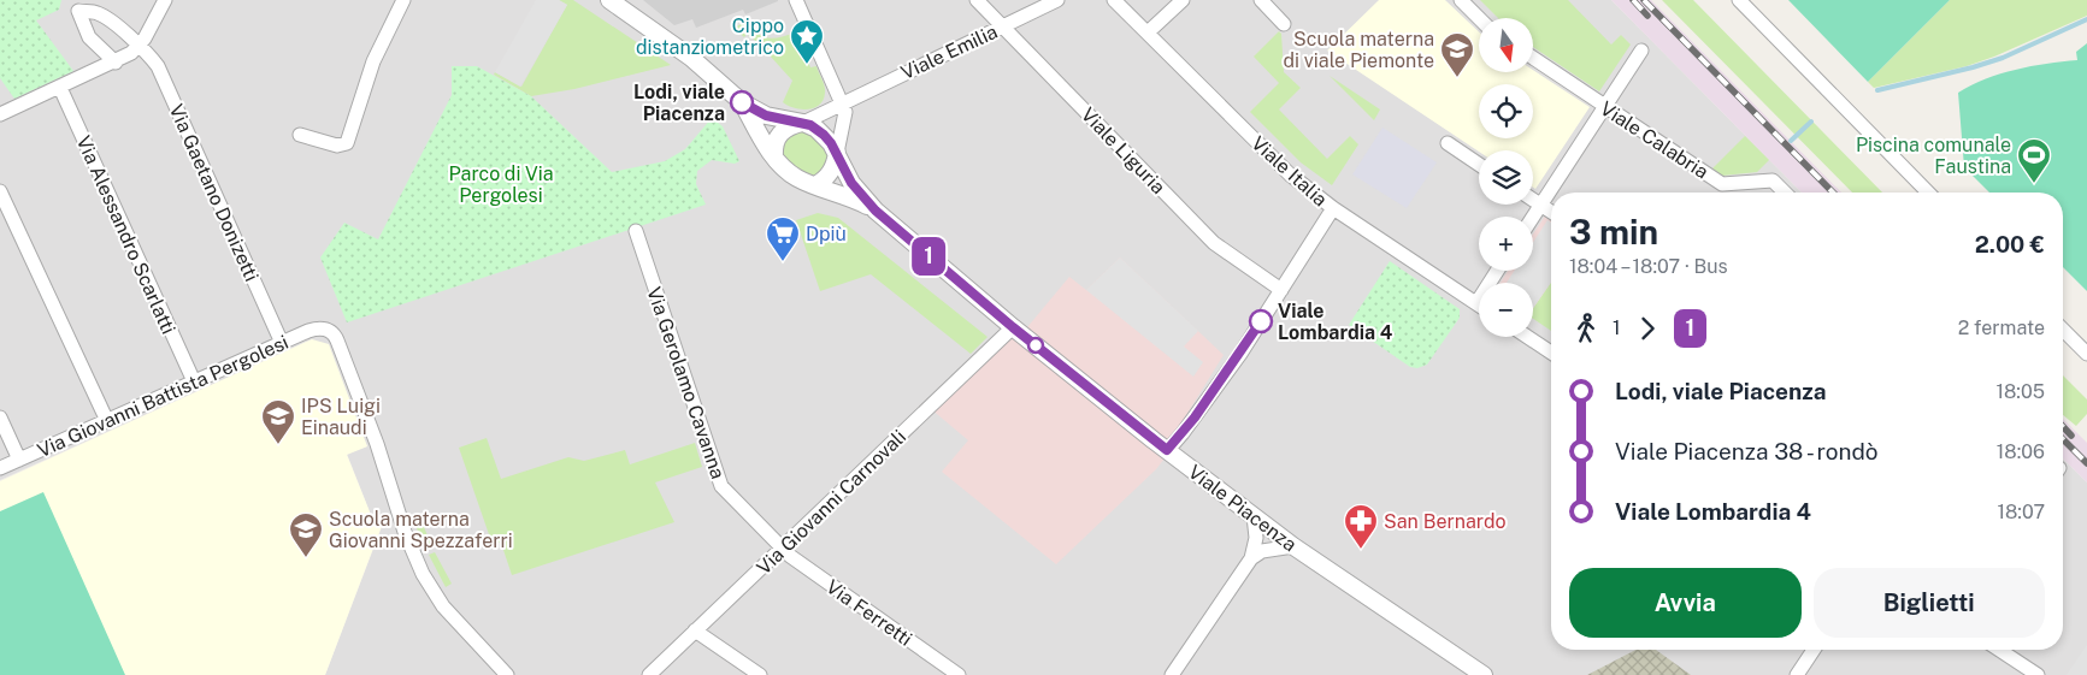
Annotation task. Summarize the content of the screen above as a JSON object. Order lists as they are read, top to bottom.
{
  "streets": {
    "street": [
      "Viale Emilia",
      "Viale Calabria",
      "Viale Liguria",
      "Viale Italia",
      "Via Gaetano Donizetti",
      "Via Alessandro Scarlatti",
      "Via Gerolamo Cavanna",
      "Via Giovanni Battista Pergolesi",
      "Via Giovanni Carnovali",
      "Viale Piacenza",
      "Via Ferretti"
    ]
  },
  "crossings": [
    ["Viale Emilia", "Viale Liguria"],
    ["Viale Emilia", "Viale Piacenza"],
    ["Via Gaetano Donizetti", "Via Giovanni Battista Pergolesi"],
    ["Via Alessandro Scarlatti", "Via Giovanni Battista Pergolesi"],
    ["Via Gerolamo Cavanna", "Via Giovanni Carnovali"],
    ["Via Gerolamo Cavanna", "Via Ferretti"],
    ["Via Giovanni Carnovali", "Viale Piacenza"],
    ["Via Giovanni Carnovali", "Via Ferretti"]
  ],
  "parks": ["Parco di Via Pergolesi"],
  "places": {
    "place": ["Cippo distanziometrico"],
    "school or university": ["Scuola materna di viale Piemonte", "IPS Luigi Einaudi", "Scuola materna Giovanni Spezzaferri"],
    "other": ["Lodi, viale Piacenza", "Viale Lombardia 4"],
    "sports": ["Piscina comunale Faustina"],
    "supermarket": ["Dpiù"],
    "pharmacy": ["San Bernardo"]
  },
  "lines": ["bus line 1"],
  "north": "bottom",
  "page": {
    "on_map": "1",
    "map_buttons": ["+", "−"],
    "heading": ["3 min", "18:04 – 18:07 · Bus", "2.00 €"],
    "legs": ["1", "1", "2 fermate"],
    "list": [
      {
        "name": "Lodi, viale Piacenza",
        "value": "18:05"
      },
      {
        "name": "Viale Piacenza 38 - rondò",
        "value": "18:06"
      },
      {
        "name": "Viale Lombardia 4",
        "value": "18:07"
      }
    ],
    "buttons": ["Avvia", "Biglietti"]
  }
}
